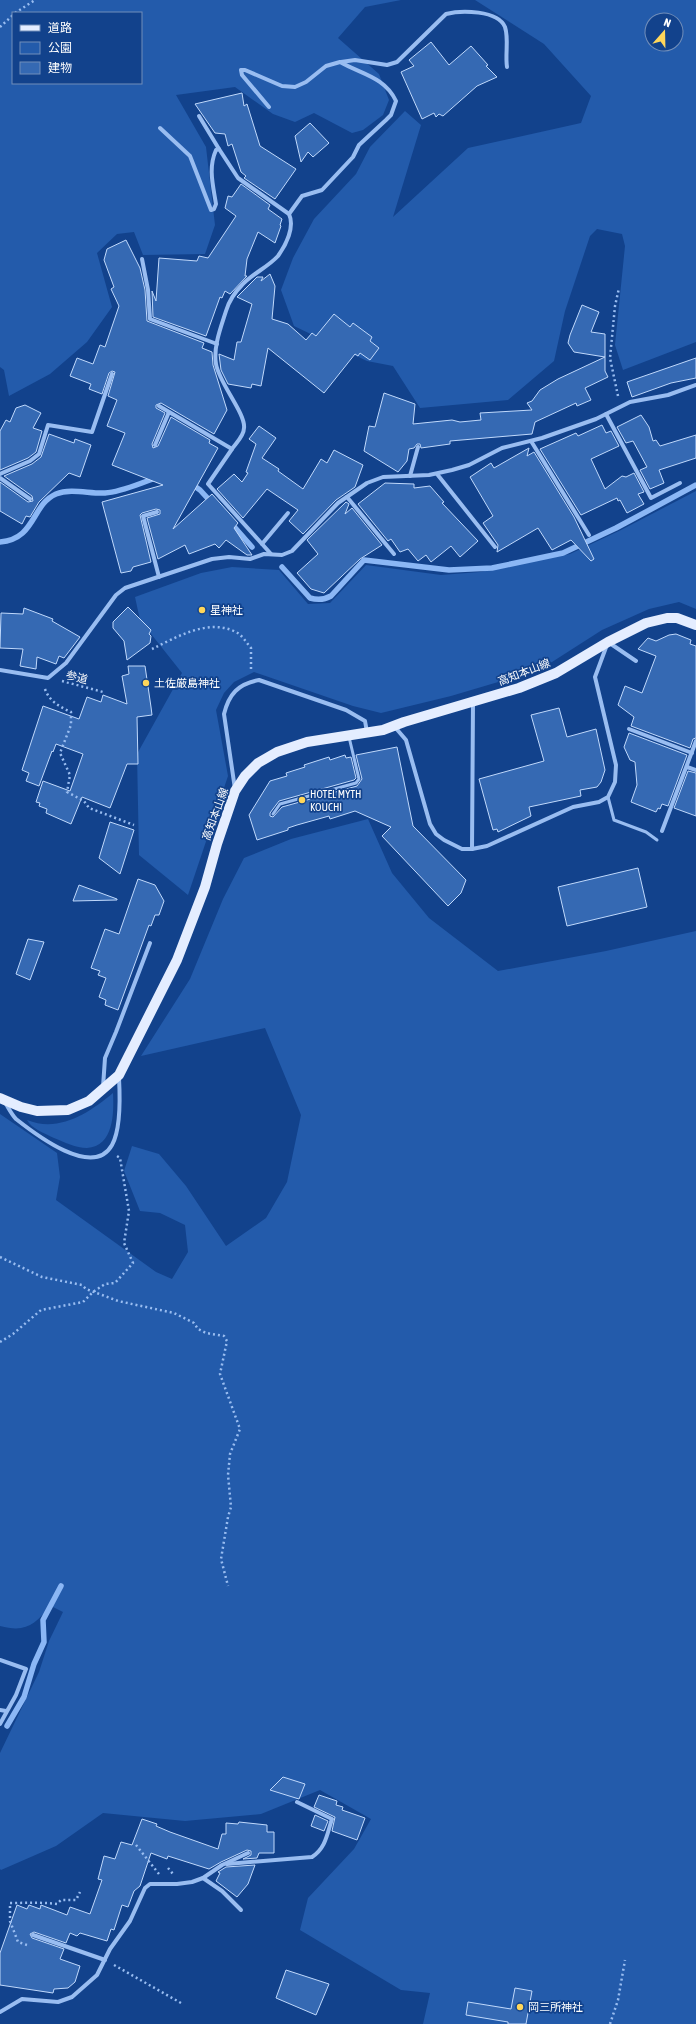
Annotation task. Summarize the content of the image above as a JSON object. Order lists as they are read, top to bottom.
{
  "streets": {
    "main road": ["高知本山線"],
    "path": ["参道"]
  },
  "places": [
    "星神社",
    "土佐厳島神社",
    "HOTEL MYTH KOUCHI",
    "岡三所神社"
  ],
  "legend": ["道路", "公園", "建物"],
  "north": "top"
}
